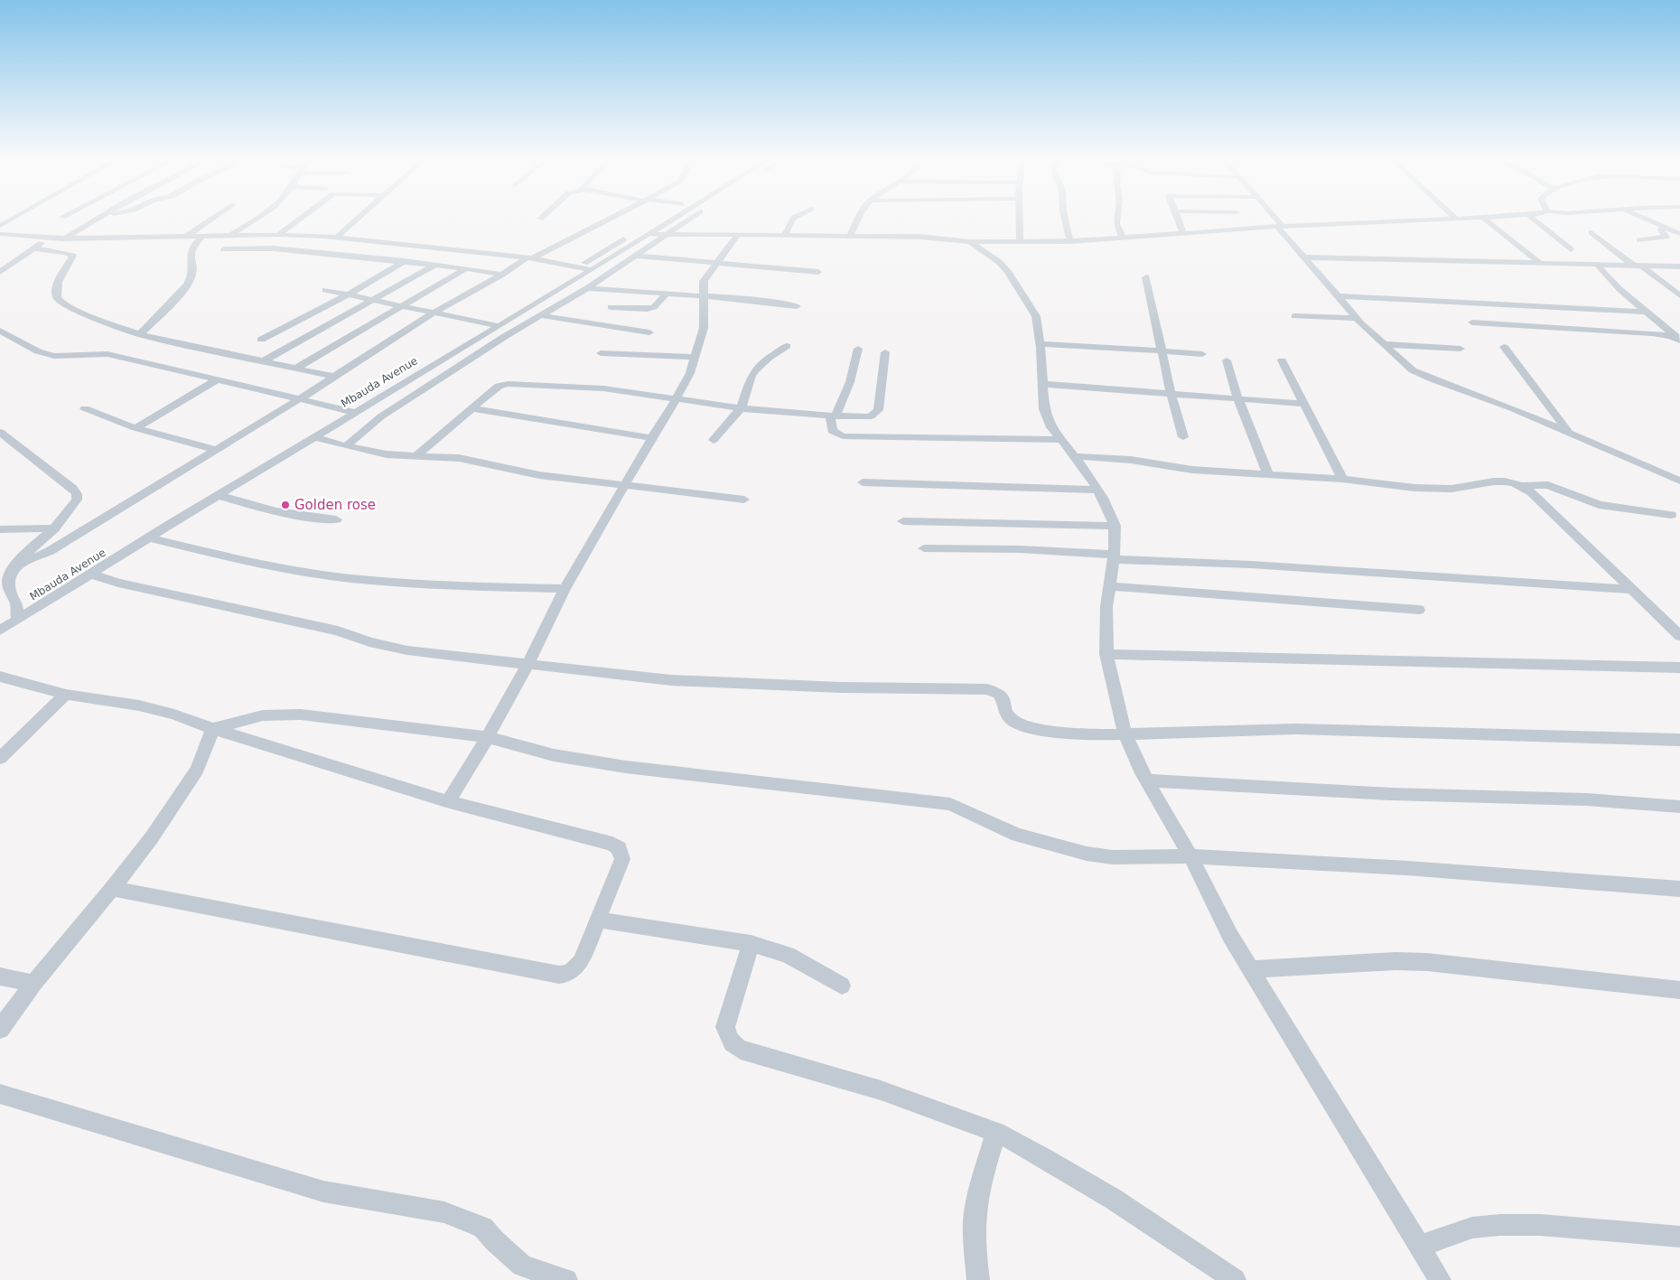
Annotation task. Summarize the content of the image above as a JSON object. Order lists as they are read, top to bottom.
{
  "streets": {
    "street": ["Mbauda Avenue"]
  },
  "places": ["Golden rose"]
}
